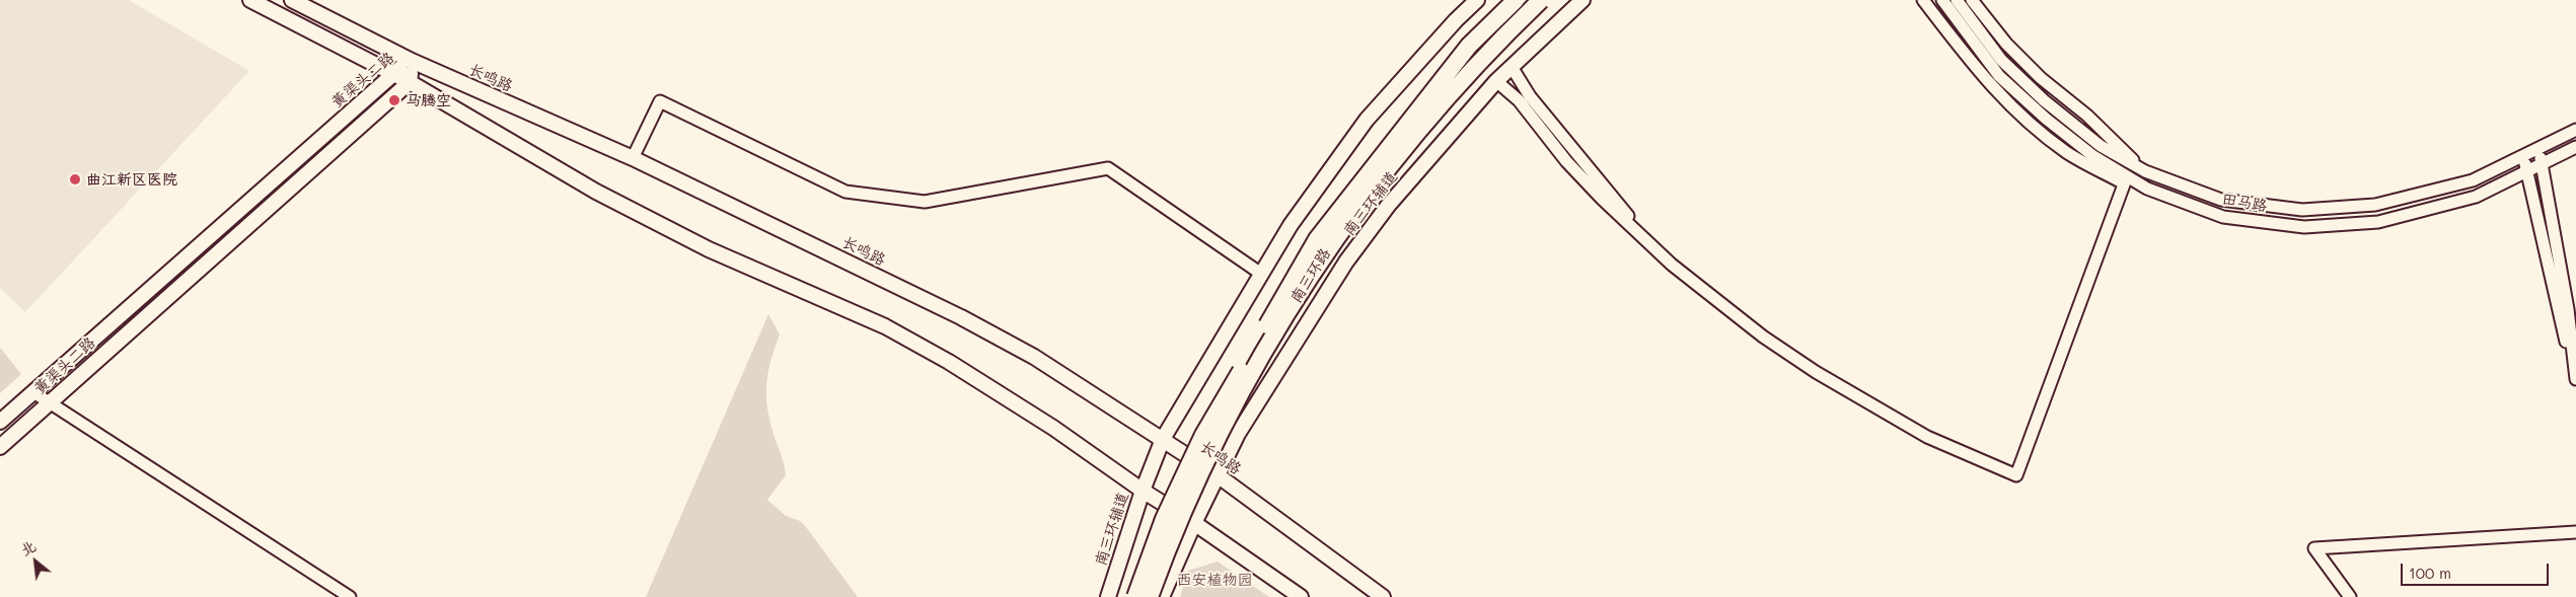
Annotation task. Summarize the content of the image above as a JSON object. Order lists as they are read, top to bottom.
{
  "streets": {
    "highway": ["南三环路"],
    "main road": ["长鸣路", "黄渠头二路", "南三环辅道"],
    "street": ["田马路"]
  },
  "crossings": [
    ["长鸣路", "黄渠头二路"],
    ["长鸣路", "南三环辅道"]
  ],
  "parks": ["西安植物园"],
  "places": ["马腾空", "曲江新区医院"],
  "scale_bar": "100 m",
  "north": "top left"
}
